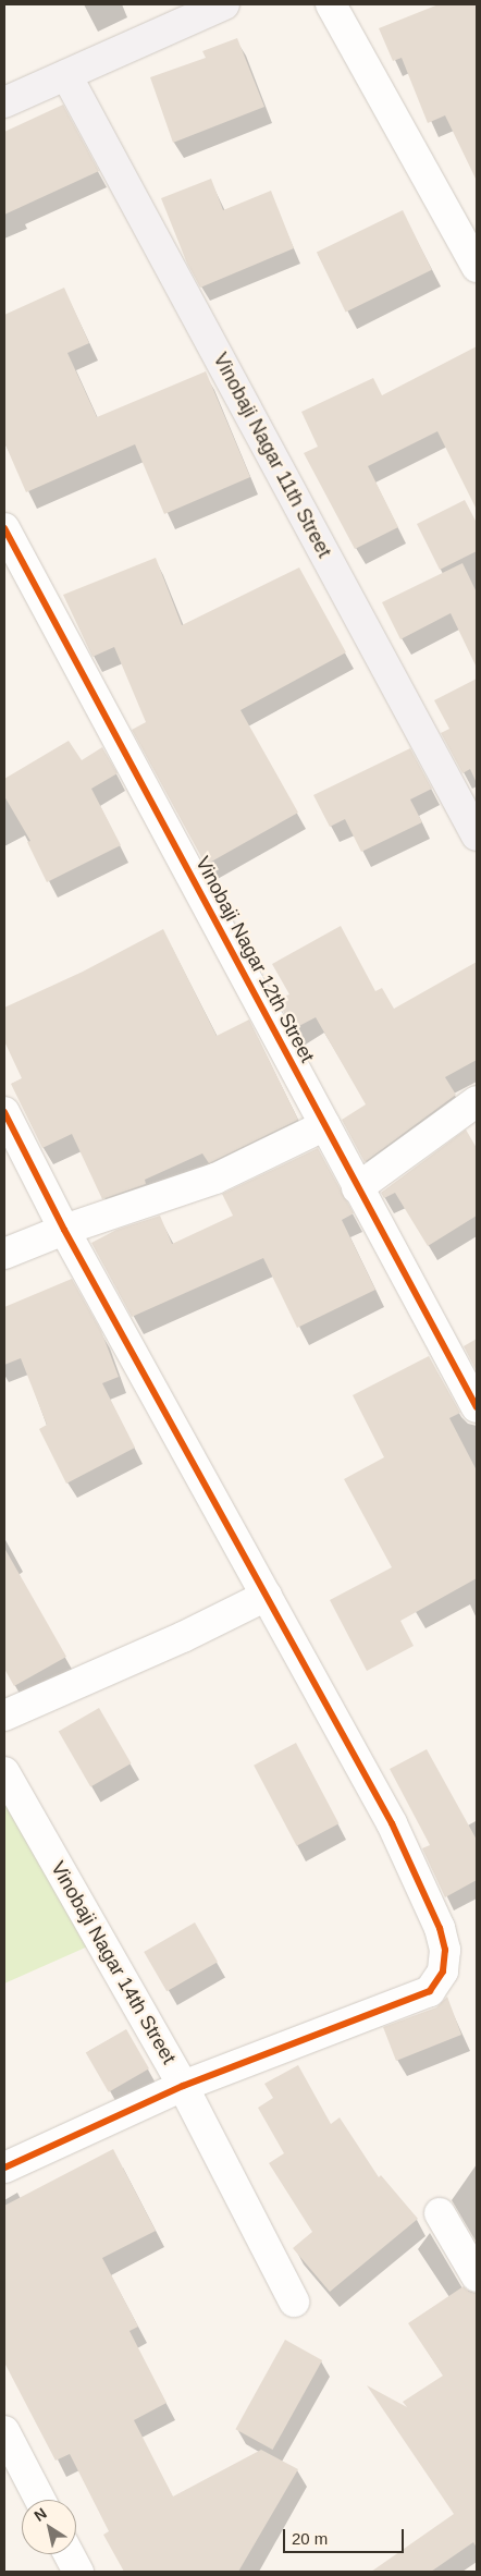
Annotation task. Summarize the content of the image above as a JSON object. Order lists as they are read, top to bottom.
{
  "streets": {
    "street": ["Vinobaji Nagar 11th Street", "Vinobaji Nagar 12th Street", "Vinobaji Nagar 14th Street"]
  },
  "scale_bar": "20 m",
  "north": "top left"
}
